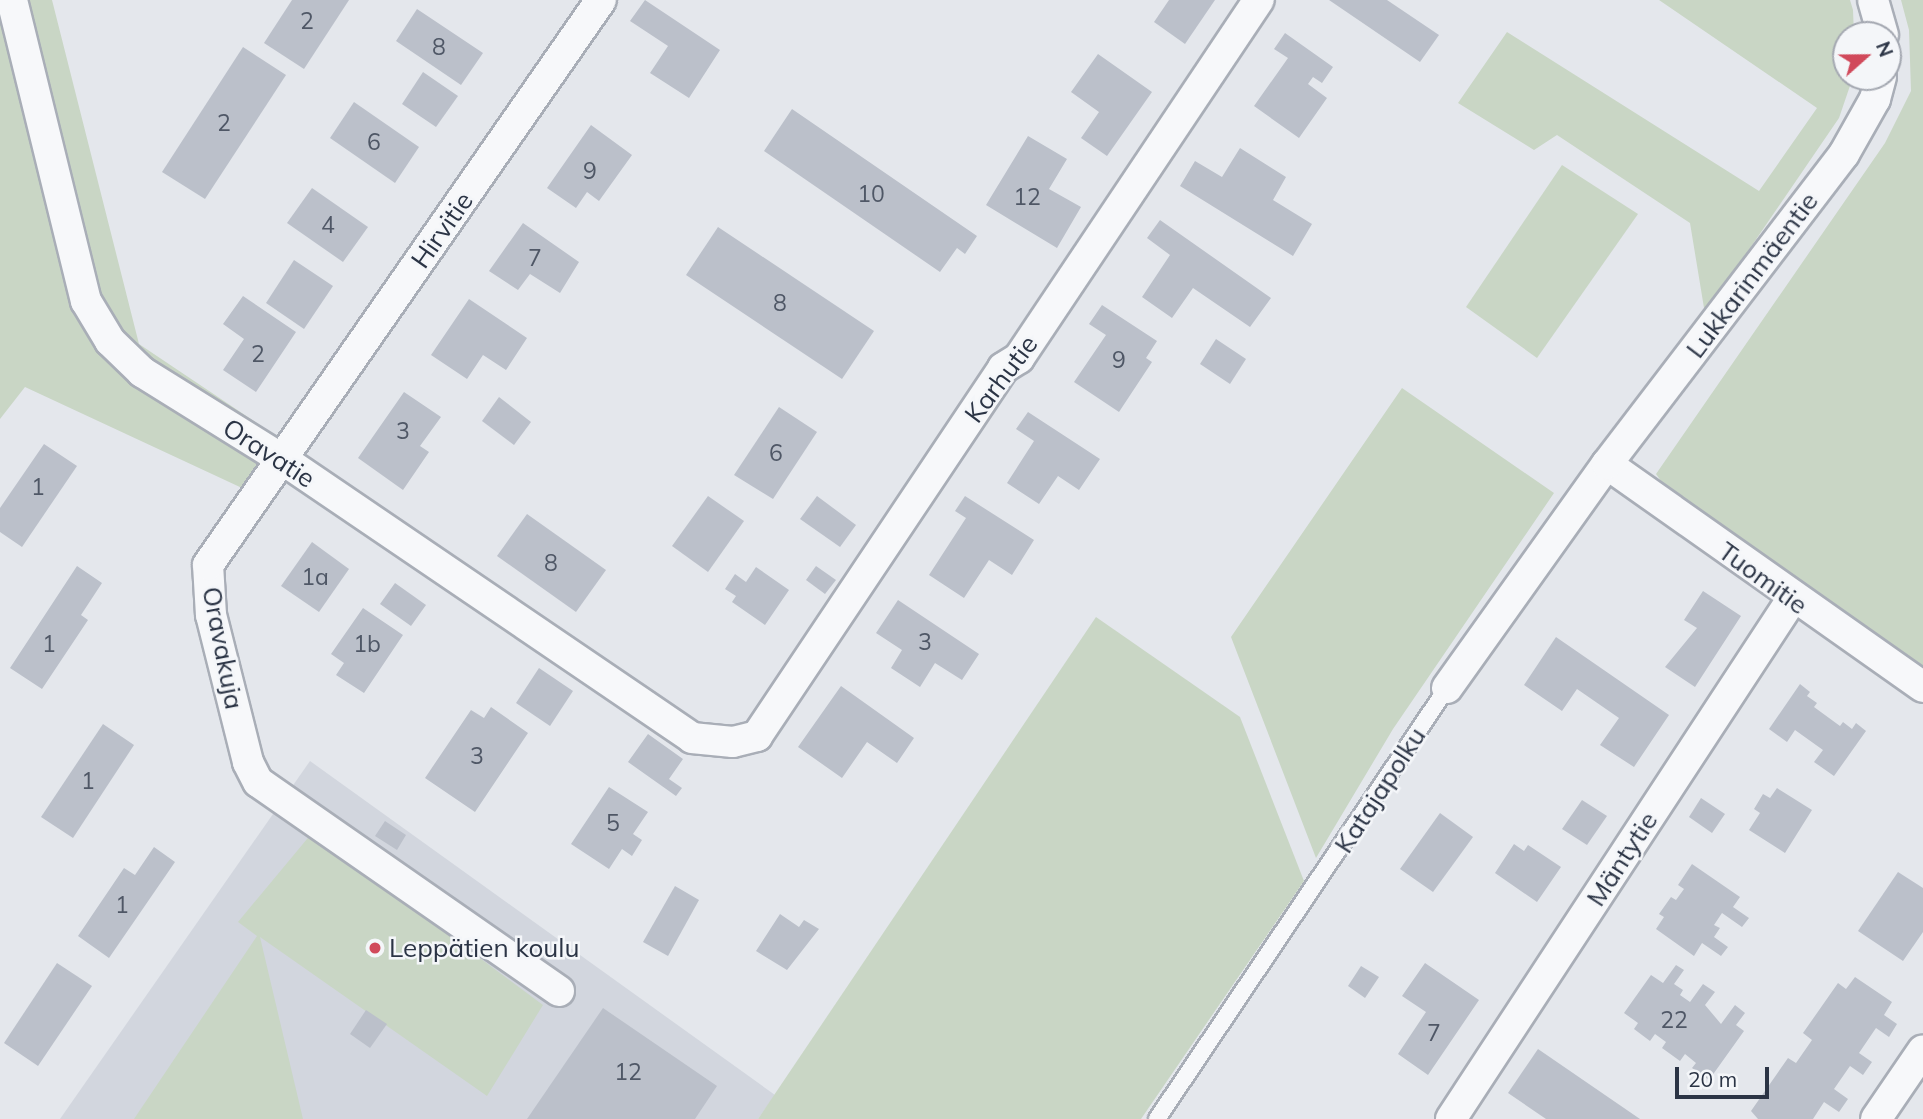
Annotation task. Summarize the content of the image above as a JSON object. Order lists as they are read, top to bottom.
{
  "streets": {
    "street": [
      "Hirvitie",
      "Lukkarinmäentie",
      "Karhutie",
      "Oravatie",
      "Tuomitie",
      "Oravakuja",
      "Katajapolku",
      "Mäntytie"
    ]
  },
  "crossings": [
    ["Hirvitie", "Oravatie"],
    ["Hirvitie", "Oravakuja"],
    ["Lukkarinmäentie", "Tuomitie"],
    ["Lukkarinmäentie", "Katajapolku"],
    ["Karhutie", "Oravatie"],
    ["Oravatie", "Oravakuja"],
    ["Tuomitie", "Katajapolku"],
    ["Tuomitie", "Mäntytie"]
  ],
  "places": ["Leppätien koulu"],
  "house_numbers": [
    "2",
    "8",
    "2",
    "6",
    "9",
    "10",
    "12",
    "4",
    "7",
    "8",
    "2",
    "9",
    "3",
    "6",
    "1",
    "8",
    "1a",
    "3",
    "1",
    "1b",
    "3",
    "1",
    "5",
    "1",
    "22",
    "7",
    "12"
  ],
  "scale_bar": "20 m",
  "north": "right"
}
